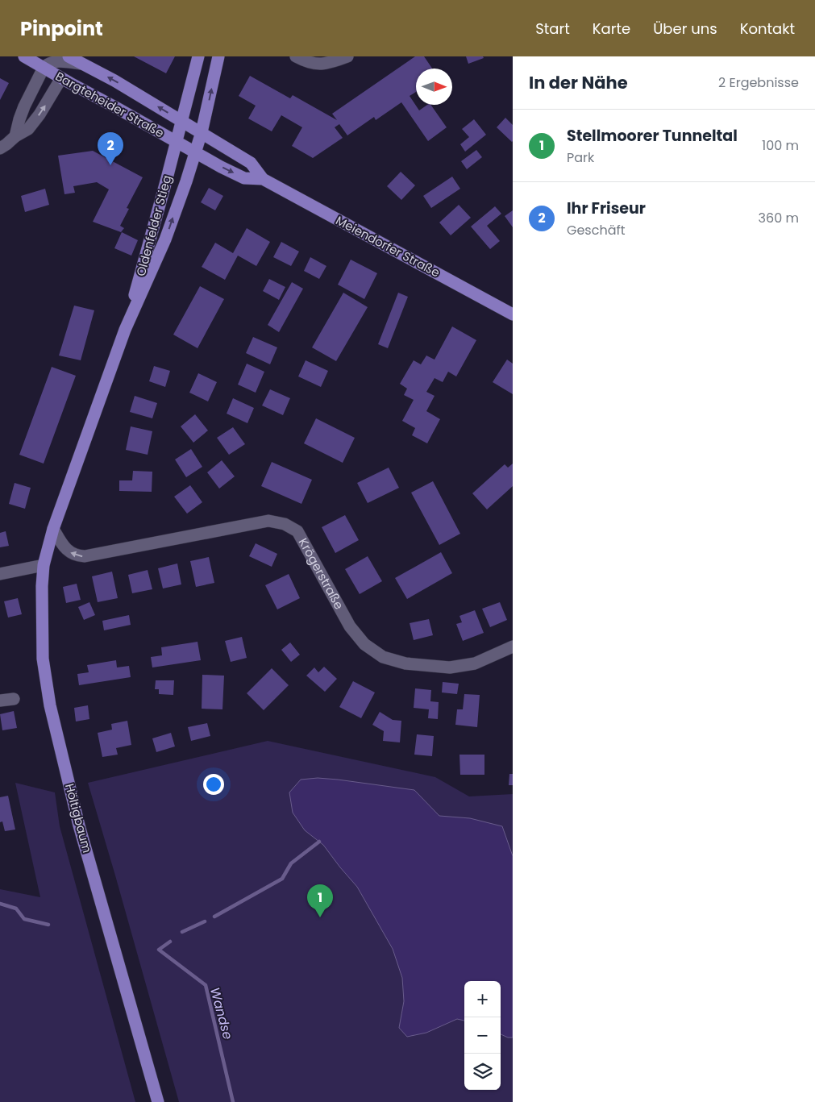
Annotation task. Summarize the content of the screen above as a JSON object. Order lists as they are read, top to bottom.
{
  "streets": {
    "main road": [
      "Bargteheider Straße",
      "Oldenfelder Stieg",
      "Meiendorfer Straße",
      "Höltigbaum"
    ],
    "street": ["Krögerstraße"]
  },
  "crossings": [
    ["Bargteheider Straße", "Oldenfelder Stieg"],
    ["Bargteheider Straße", "Meiendorfer Straße"],
    ["Oldenfelder Stieg", "Meiendorfer Straße"],
    ["Oldenfelder Stieg", "Krögerstraße"],
    ["Oldenfelder Stieg", "Höltigbaum"],
    ["Krögerstraße", "Höltigbaum"]
  ],
  "one_way": ["Krögerstraße"],
  "water": ["Wandse"],
  "north": "right",
  "page": {
    "header": "Pinpoint",
    "nav": [
      "Start",
      "Karte",
      "Über uns",
      "Kontakt"
    ],
    "heading": ["In der Nähe", "2 Ergebnisse"],
    "list": [
      {
        "mark": "1",
        "name": "Stellmoorer Tunneltal",
        "note": "Park",
        "value": "100 m"
      },
      {
        "mark": "2",
        "name": "Ihr Friseur",
        "note": "Geschäft",
        "value": "360 m"
      }
    ],
    "pins": ["2", "1"],
    "map_buttons": ["+", "−"]
  }
}
